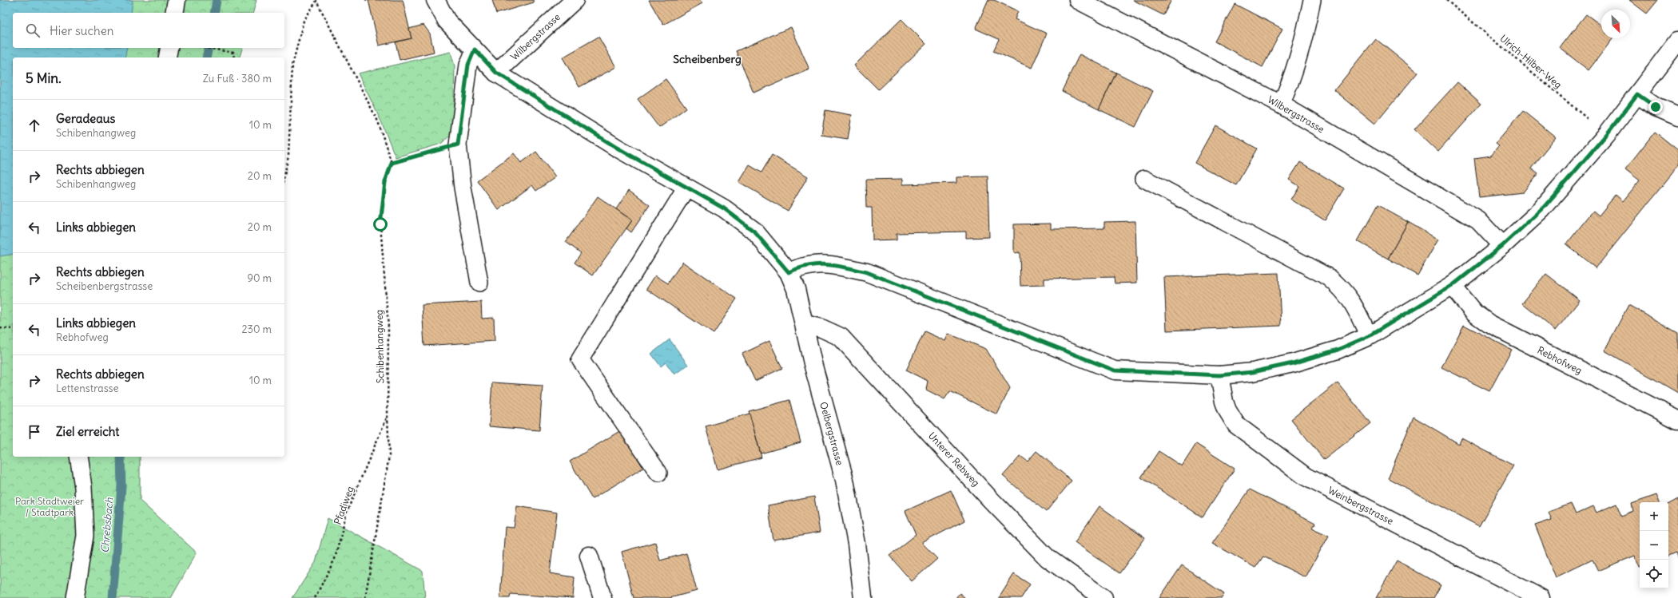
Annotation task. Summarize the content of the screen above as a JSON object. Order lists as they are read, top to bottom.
{
  "streets": {
    "street": [
      "Wilbergstrasse",
      "Rebhofweg",
      "Oelbergstrasse",
      "Unterer Rebweg",
      "Weinbergstrasse"
    ],
    "path": ["Ulrich-Hilber-Weg", "Schibenhangweg", "Pfadiweg"]
  },
  "crossings": [
    ["Wilbergstrasse", "Oelbergstrasse"],
    ["Schibenhangweg", "Pfadiweg"],
    ["Oelbergstrasse", "Unterer Rebweg"]
  ],
  "districts": ["Scheibenberg"],
  "water": ["Chrebsbach"],
  "parks": ["Park Stadtweier / Stadtpark"],
  "north": "bottom right",
  "page": {
    "search": "Hier suchen",
    "heading": ["5 Min.", "Zu Fuß · 380 m"],
    "list": [
      ["Geradeaus", "Schibenhangweg", "10 m"],
      ["Rechts abbiegen", "Schibenhangweg", "20 m"],
      ["Links abbiegen", "20 m"],
      ["Rechts abbiegen", "Scheibenbergstrasse", "90 m"],
      ["Links abbiegen", "Rebhofweg", "230 m"],
      ["Rechts abbiegen", "Lettenstrasse", "10 m"],
      "Ziel erreicht"
    ],
    "map_buttons": ["+", "−"]
  }
}
